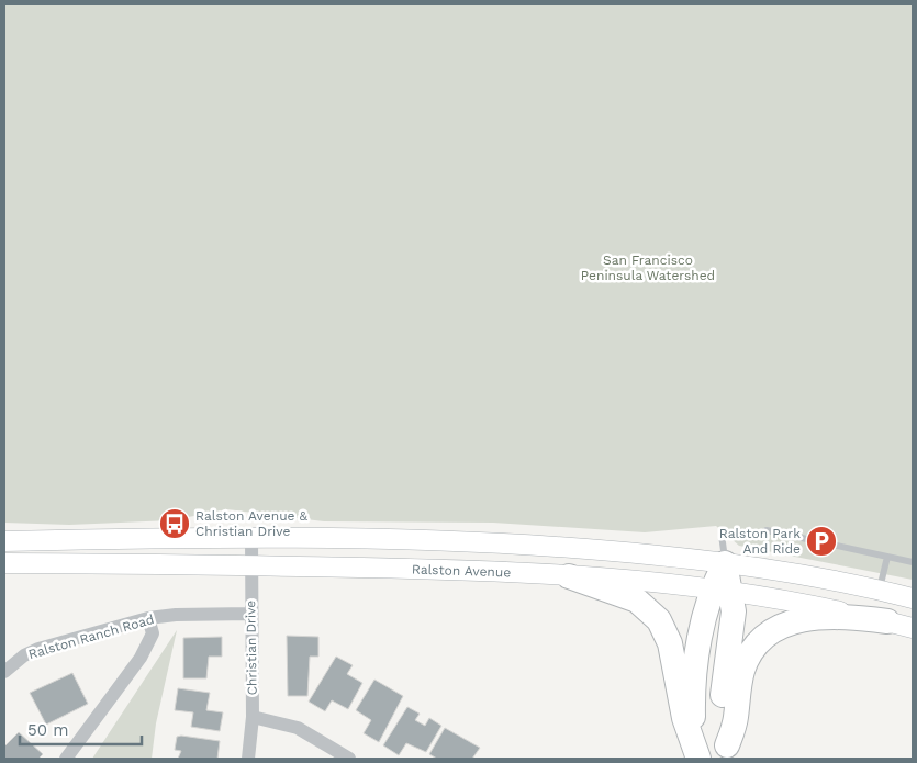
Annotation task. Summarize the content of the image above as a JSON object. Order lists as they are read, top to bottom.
{
  "streets": {
    "main road": ["Ralston Avenue"],
    "street": ["Ralston Ranch Road", "Christian Drive"]
  },
  "crossings": [
    ["Ralston Avenue", "Christian Drive"],
    ["Ralston Ranch Road", "Christian Drive"]
  ],
  "parks": ["San Francisco Peninsula Watershed"],
  "places": {
    "bus stop": ["Ralston Avenue & Christian Drive"],
    "parking": ["Ralston Park And Ride"]
  },
  "scale_bar": "50 m"
}
